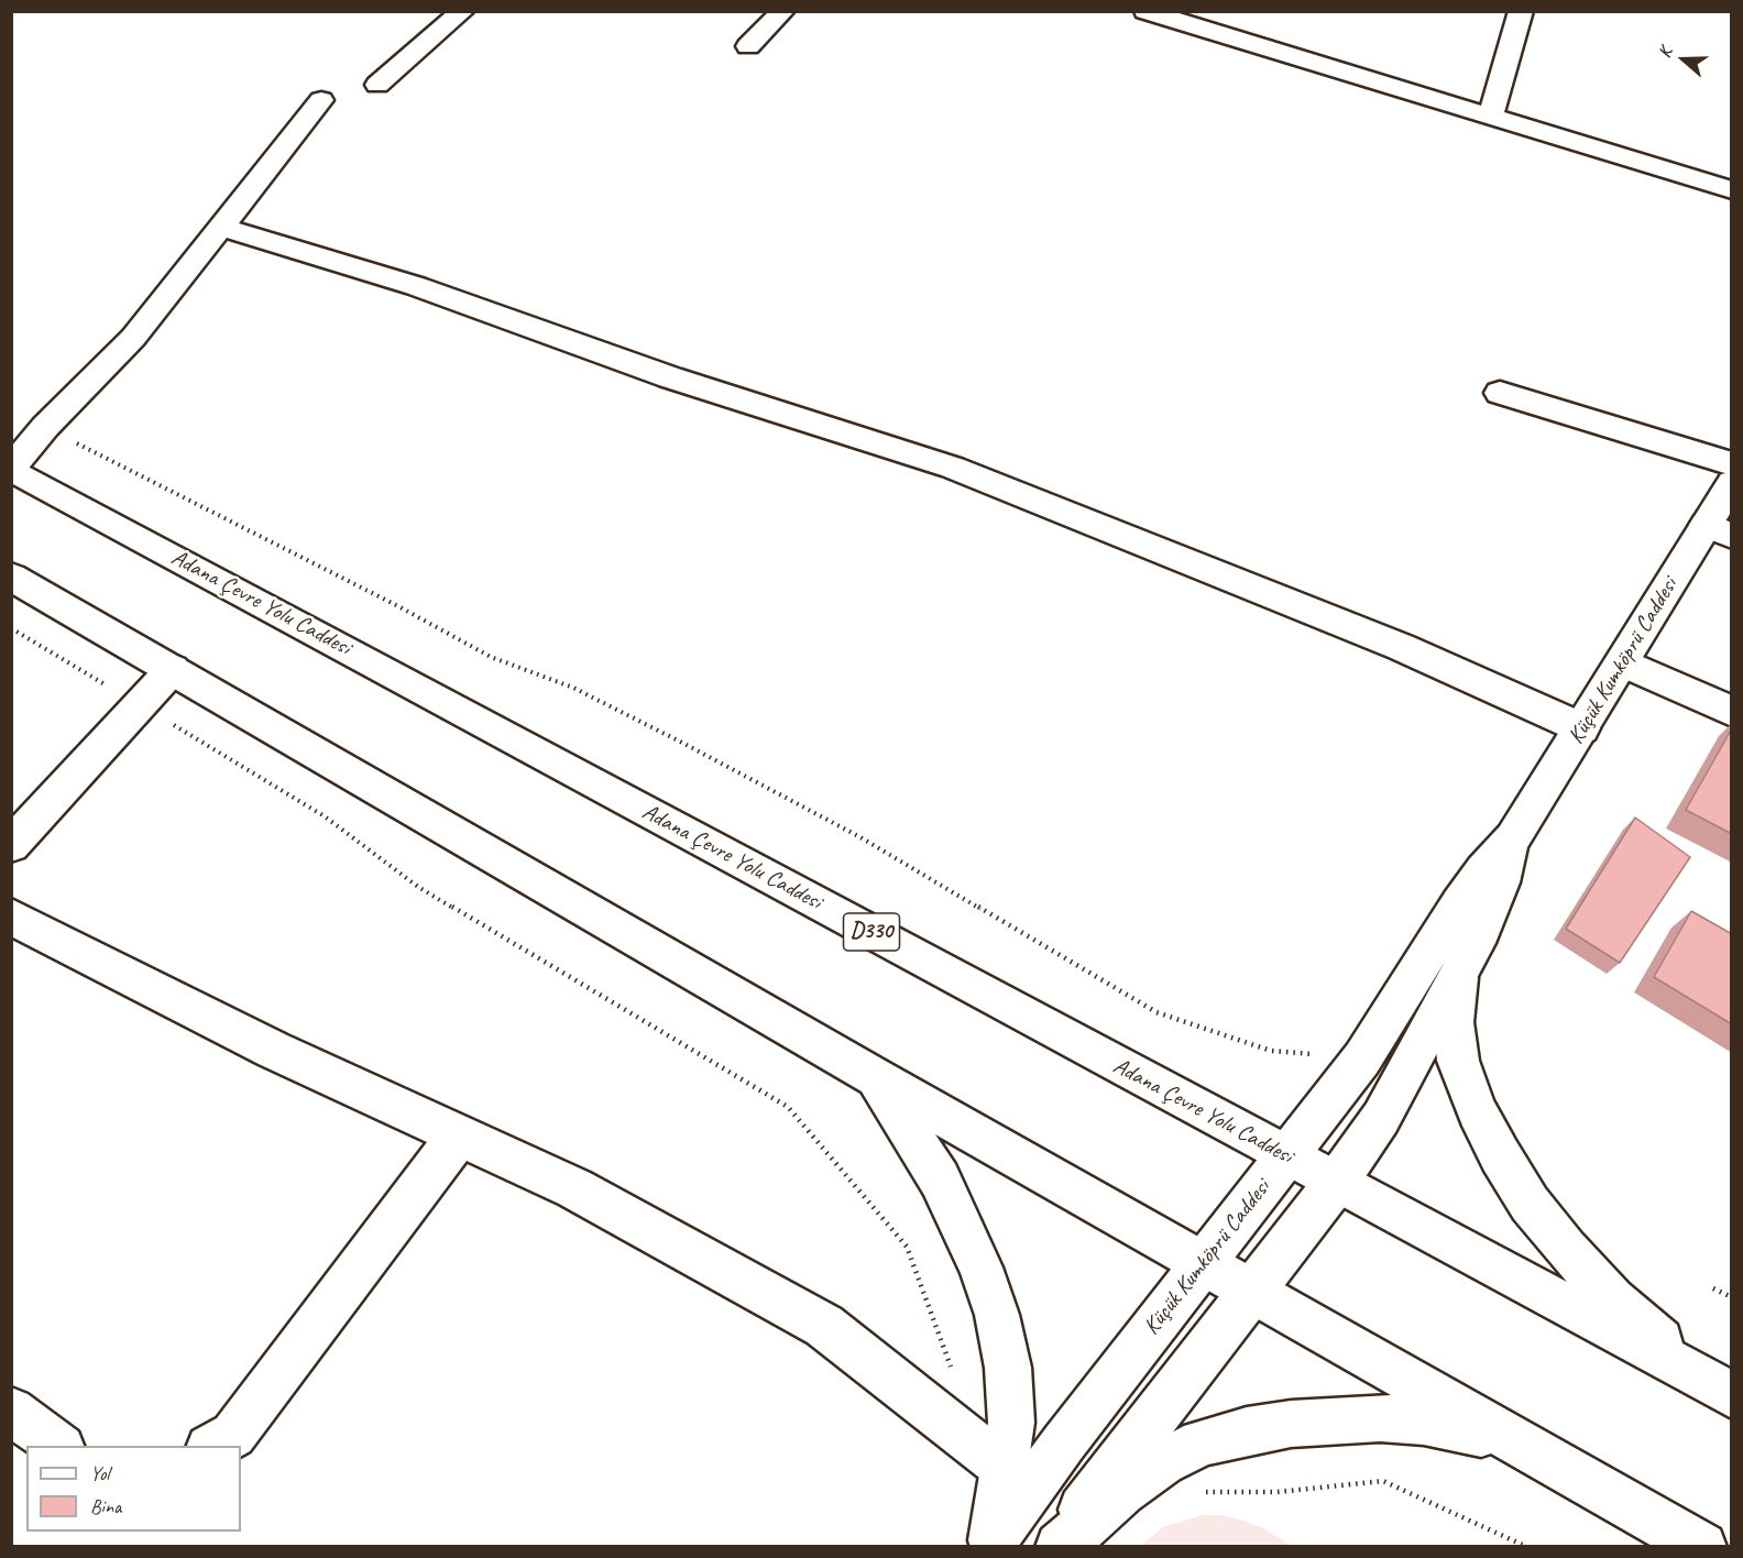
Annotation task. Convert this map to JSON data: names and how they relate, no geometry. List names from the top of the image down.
{
  "streets": {
    "main road": ["Adana Çevre Yolu Caddesi", "Küçük Kumköprü Caddesi", "D330"]
  },
  "crossings": [
    ["Adana Çevre Yolu Caddesi", "Küçük Kumköprü Caddesi"]
  ],
  "legend": ["Yol", "Bina"],
  "north": "left"
}
